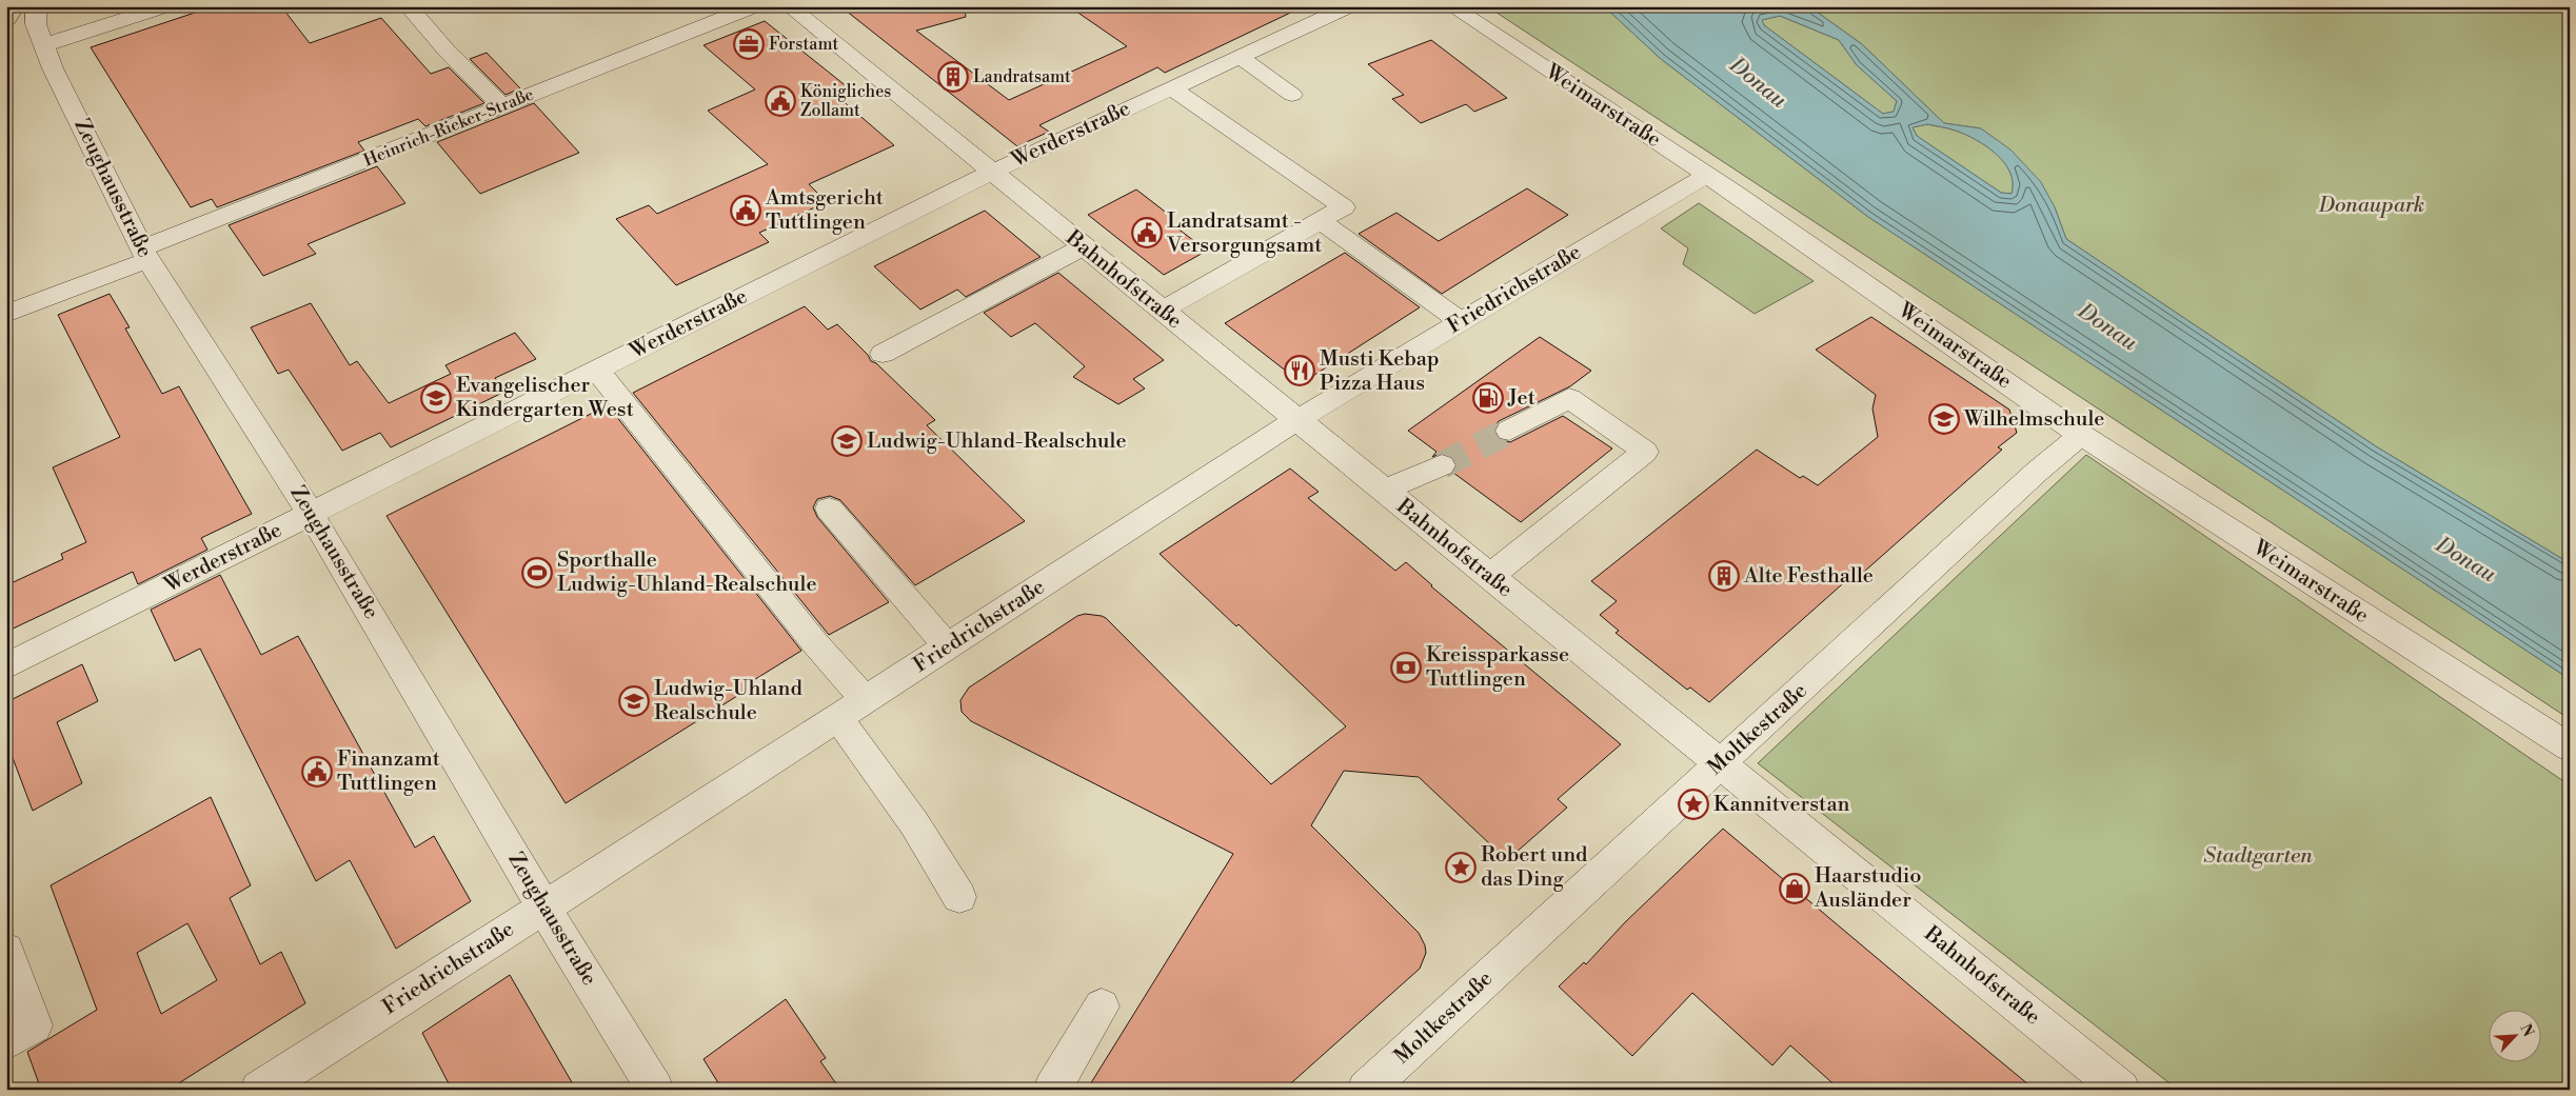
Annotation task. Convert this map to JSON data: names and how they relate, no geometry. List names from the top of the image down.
{
  "streets": {
    "street": [
      "Weimarstraße",
      "Heinrich-Rieker-Straße",
      "Werderstraße",
      "Zeughausstraße",
      "Bahnhofstraße",
      "Friedrichstraße",
      "Moltkestraße"
    ]
  },
  "crossings": [
    ["Weimarstraße", "Friedrichstraße"],
    ["Weimarstraße", "Moltkestraße"],
    ["Heinrich-Rieker-Straße", "Zeughausstraße"],
    ["Werderstraße", "Zeughausstraße"],
    ["Werderstraße", "Bahnhofstraße"],
    ["Zeughausstraße", "Friedrichstraße"],
    ["Bahnhofstraße", "Friedrichstraße"],
    ["Bahnhofstraße", "Moltkestraße"]
  ],
  "water": ["Donau"],
  "parks": ["Donaupark", "Stadtgarten"],
  "places": {
    "office": ["Forstamt"],
    "building": ["Landratsamt", "Alte Festhalle"],
    "public building": [
      "Königliches Zollamt",
      "Amtsgericht Tuttlingen",
      "Landratsamt - Versorgungsamt",
      "Finanzamt Tuttlingen"
    ],
    "restaurant": ["Musti Kebap Pizza Haus"],
    "school or university": [
      "Evangelischer Kindergarten West",
      "Wilhelmschule",
      "Ludwig-Uhland-Realschule",
      "Ludwig-Uhland Realschule"
    ],
    "fuel station": ["Jet"],
    "sports": ["Sporthalle Ludwig-Uhland-Realschule"],
    "bank": ["Kreissparkasse Tuttlingen"],
    "place": ["Kannitverstan", "Robert und das Ding"],
    "shop": ["Haarstudio Ausländer"]
  },
  "north": "top right"
}
